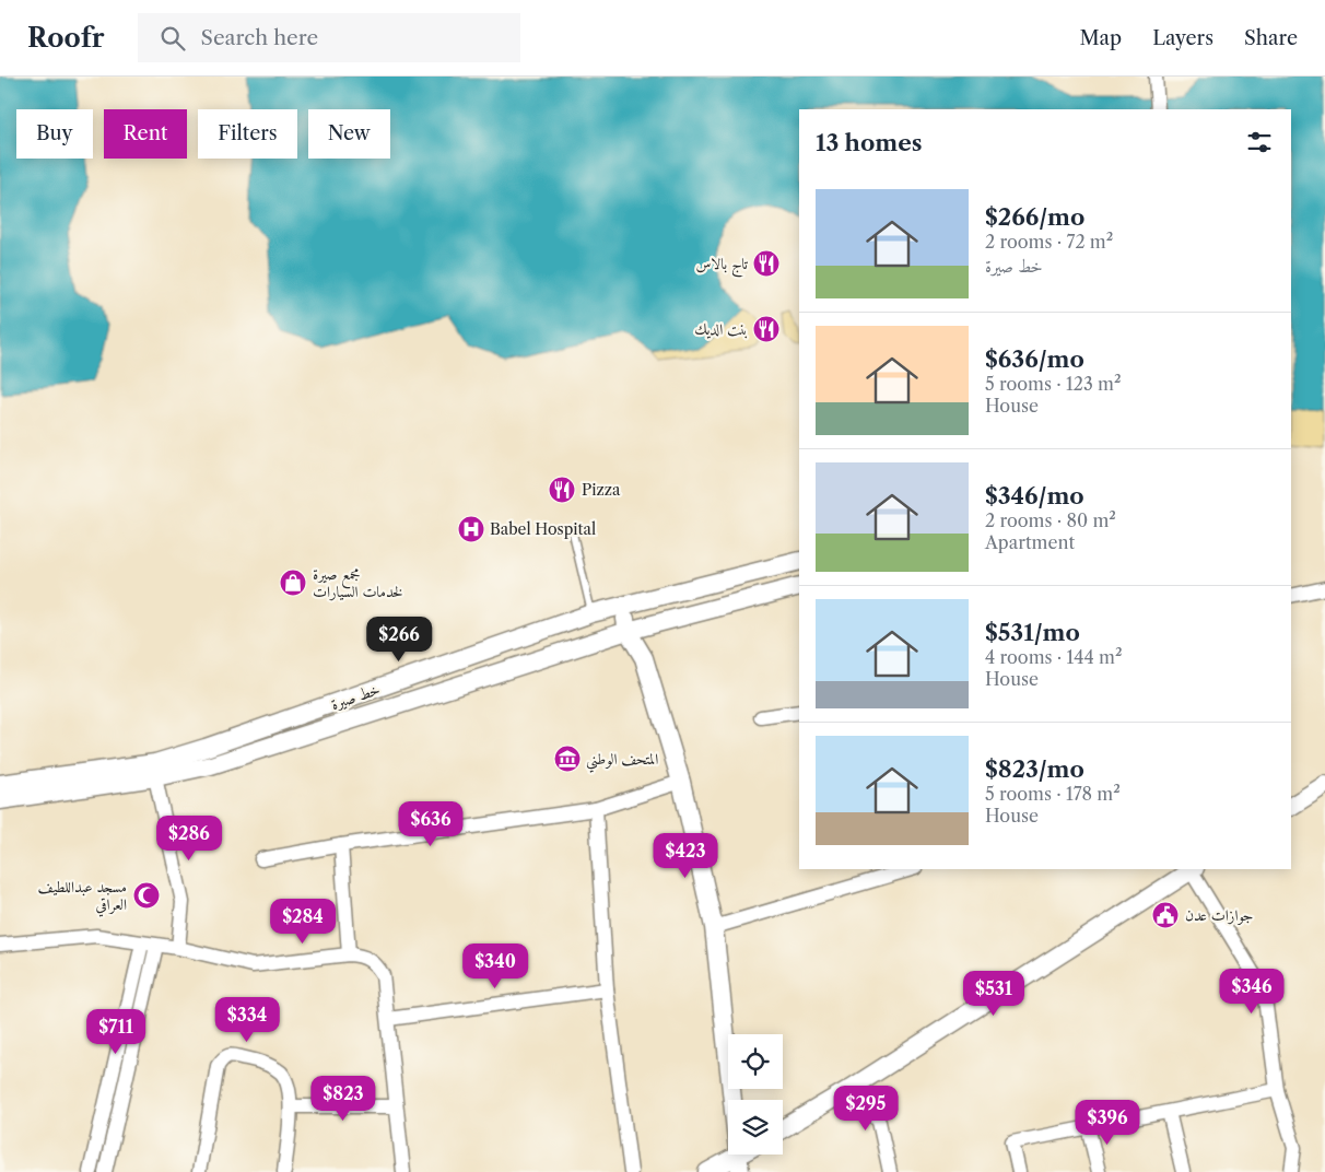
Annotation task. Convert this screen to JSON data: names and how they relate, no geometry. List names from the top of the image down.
{
  "streets": {
    "street": ["خط صيرة"]
  },
  "places": {
    "restaurant": ["تاج بالاس", "بنت الديك", "Pizza"],
    "hospital": ["Babel Hospital"],
    "shop": ["مجمع صيرة لخدمات السيارات"],
    "museum": ["المتحف الوطني"],
    "mosque": ["مسجد عبداللطيف العراقي"],
    "public building": ["جوازات عدن"]
  },
  "page": {
    "header": "Roofr",
    "search": "Search here",
    "nav": ["Map", "Layers", "Share"],
    "chip": [
      "Buy",
      "Rent",
      "Filters",
      "New"
    ],
    "heading": "13 homes",
    "list": [
      {
        "name": "$266/mo",
        "note": "2 rooms · 72 m² · خط صيرة"
      },
      {
        "name": "$636/mo",
        "note": "5 rooms · 123 m² · House"
      },
      {
        "name": "$346/mo",
        "note": "2 rooms · 80 m² · Apartment"
      },
      {
        "name": "$531/mo",
        "note": "4 rooms · 144 m² · House"
      },
      {
        "name": "$823/mo",
        "note": "5 rooms · 178 m² · House"
      }
    ],
    "price": [
      "$266",
      "$636",
      "$286",
      "$423",
      "$284",
      "$340",
      "$346",
      "$531",
      "$334",
      "$711",
      "$823",
      "$295",
      "$396"
    ]
  }
}
